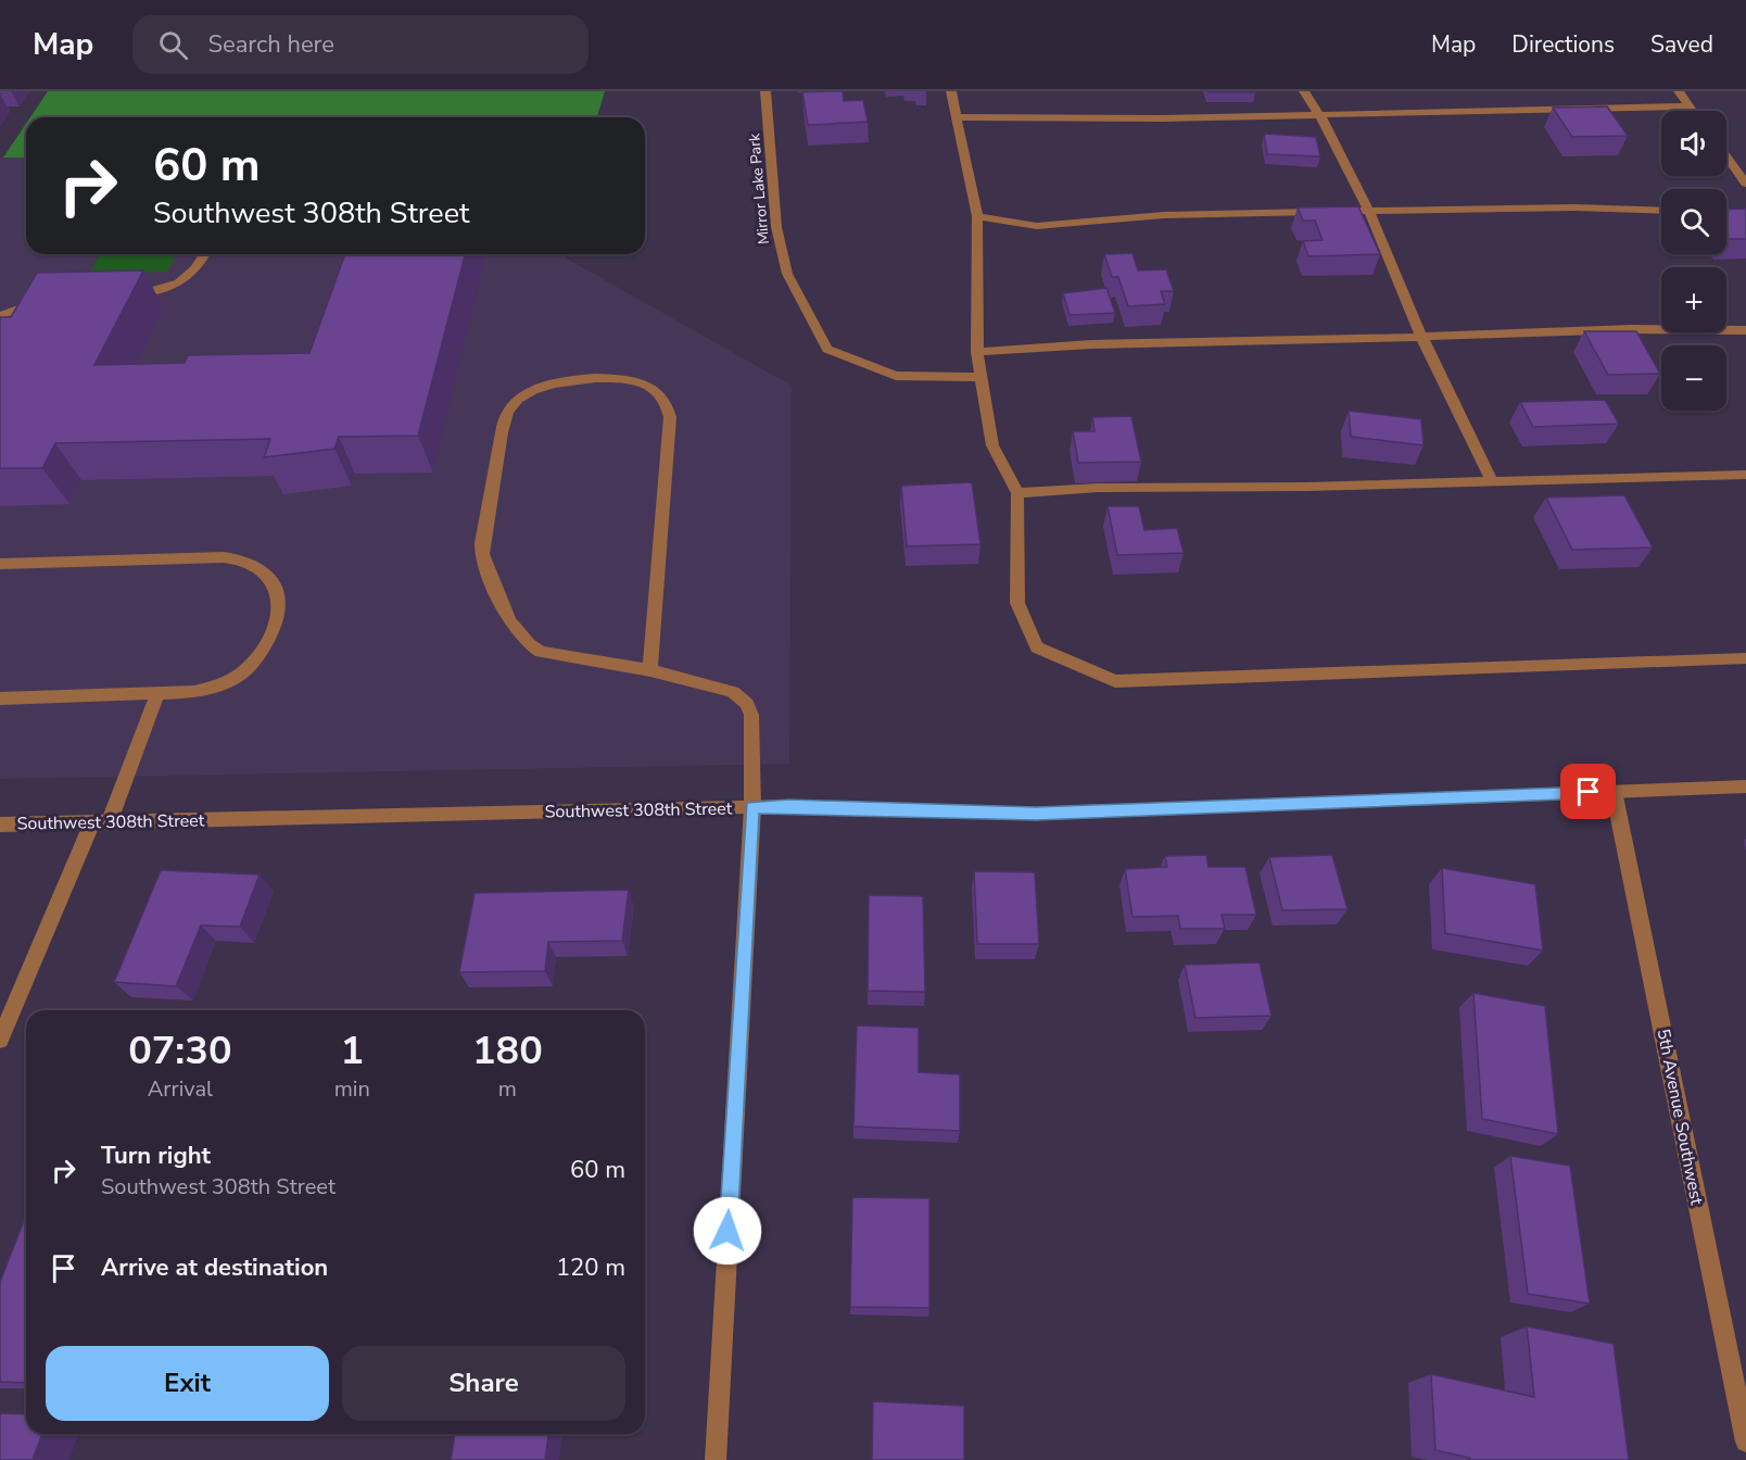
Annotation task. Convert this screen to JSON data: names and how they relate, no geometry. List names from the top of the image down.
{
  "streets": {
    "street": ["Mirror Lake Park", "Southwest 308th Street", "5th Avenue Southwest"]
  },
  "crossings": [
    ["Southwest 308th Street", "5th Avenue Southwest"]
  ],
  "page": {
    "header": "Map",
    "search": "Search here",
    "nav": ["Map", "Directions", "Saved"],
    "map_buttons": ["+", "−"],
    "turn": ["60 m", "Southwest 308th Street"],
    "eta": [
      "07:30",
      "Arrival",
      "1",
      "min",
      "180",
      "m"
    ],
    "list": [
      {
        "name": "Turn right",
        "note": "Southwest 308th Street",
        "value": "60 m"
      },
      {
        "name": "Arrive at destination",
        "value": "120 m"
      }
    ],
    "buttons": ["Exit", "Share"]
  }
}
